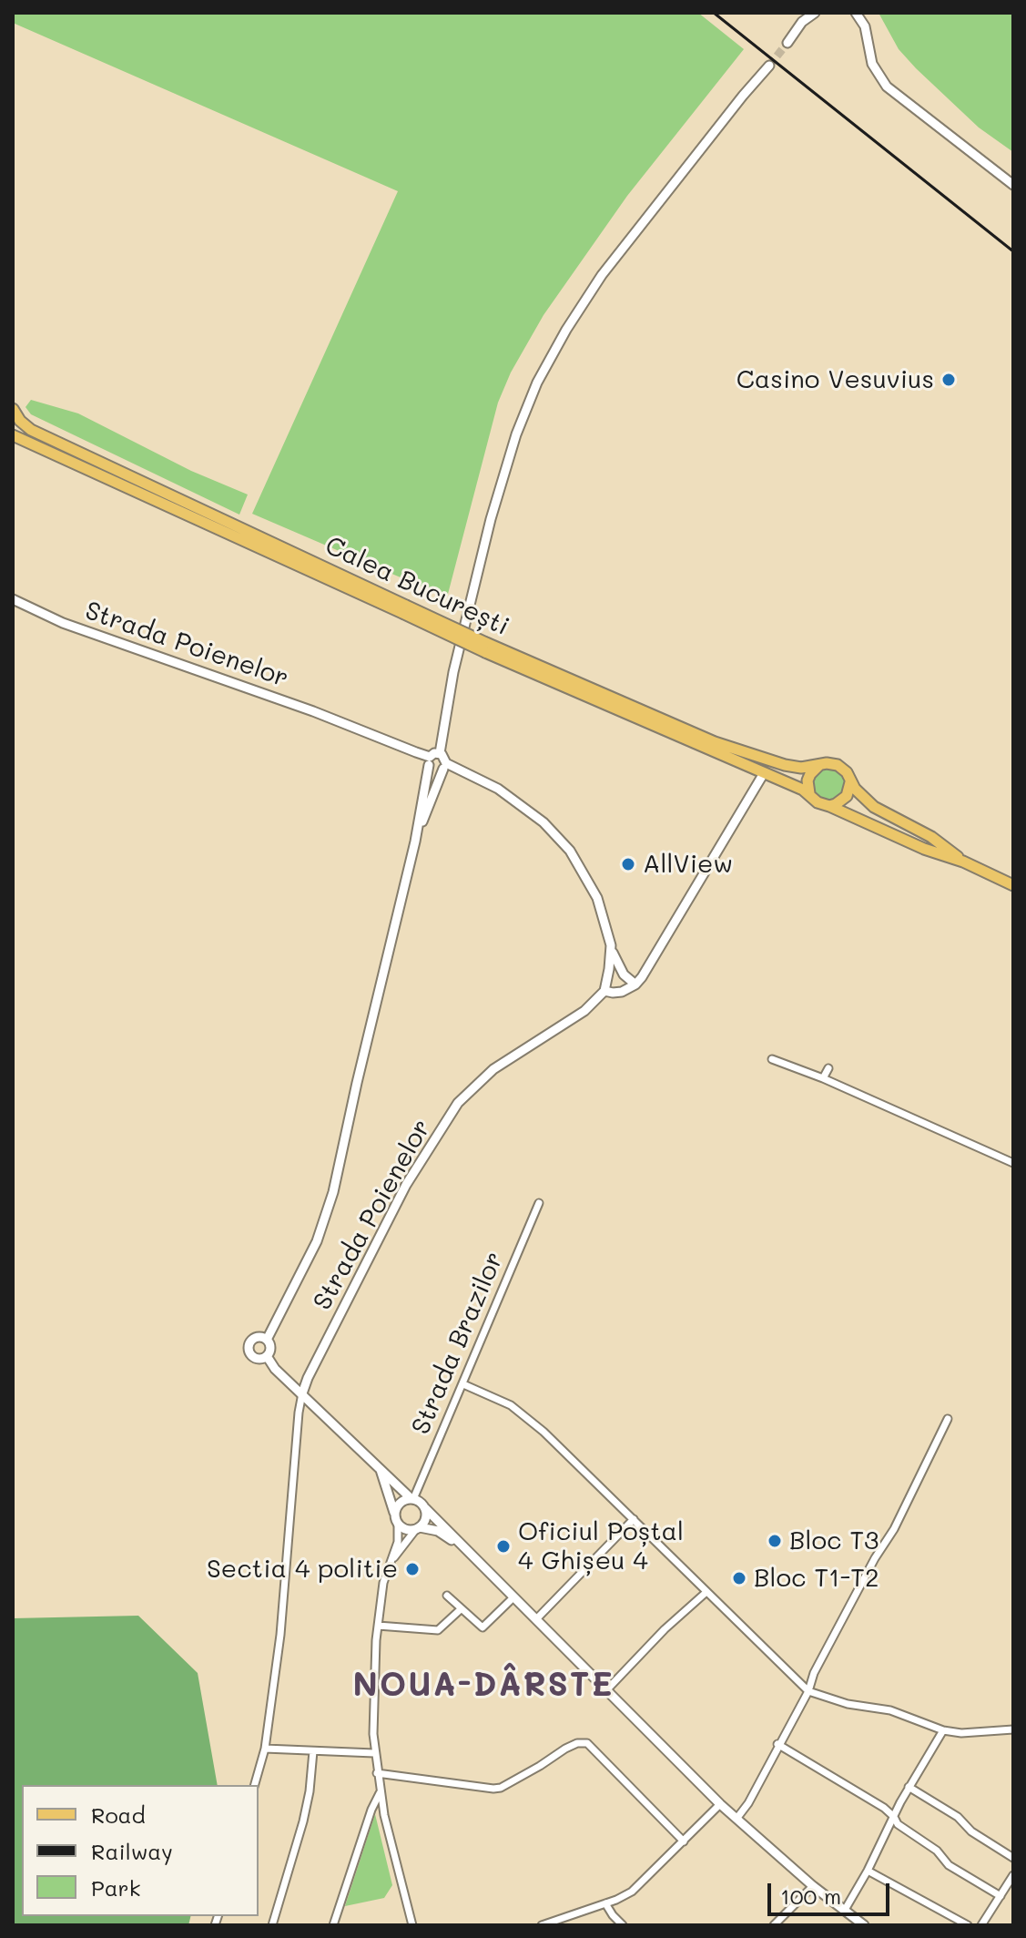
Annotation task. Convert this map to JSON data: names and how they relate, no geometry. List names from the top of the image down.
{
  "streets": {
    "main road": ["Calea București"],
    "street": ["Strada Poienelor", "Strada Brazilor"]
  },
  "districts": ["NOUA-DÂRSTE"],
  "places": [
    "Casino Vesuvius",
    "AllView",
    "Bloc T3",
    "Oficiul Poștal 4 Ghișeu 4",
    "Sectia 4 politie",
    "Bloc T1-T2"
  ],
  "legend": ["Road", "Railway", "Park"],
  "scale_bar": "100 m"
}
